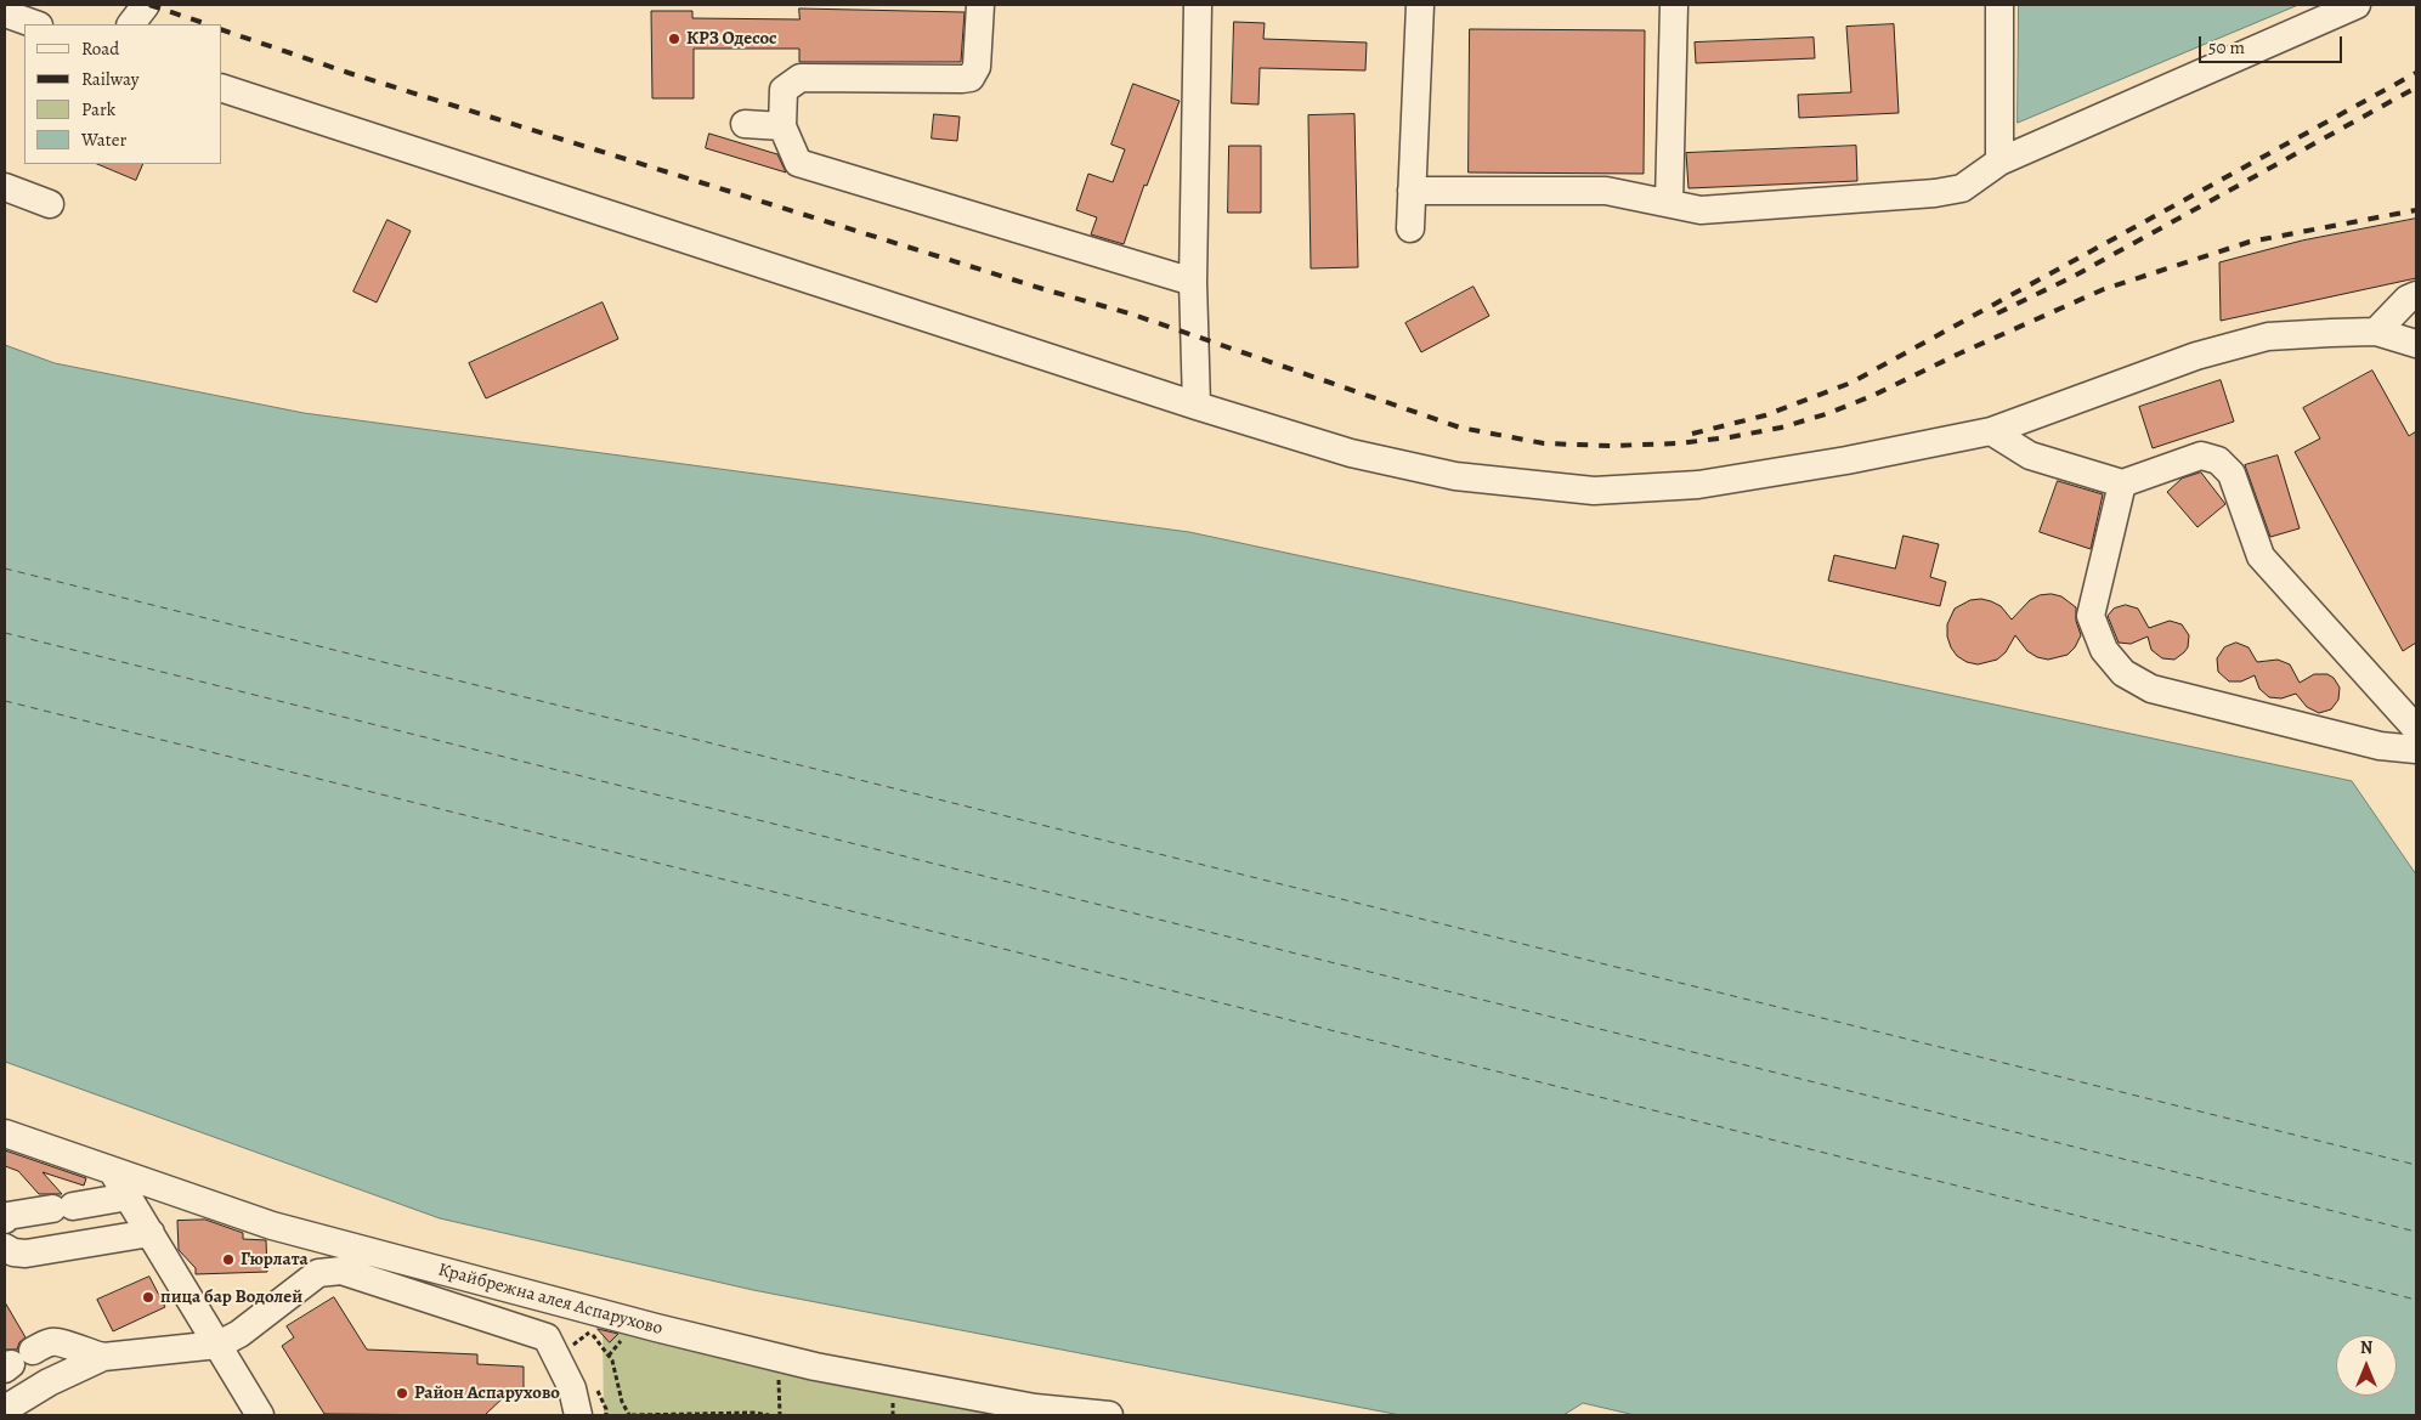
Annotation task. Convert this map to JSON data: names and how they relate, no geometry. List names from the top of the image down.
{
  "streets": {
    "street": ["Крайбрежна алея Аспарухово"]
  },
  "places": [
    "КРЗ Одесос",
    "Гюрлата",
    "пица бар Водолей",
    "Район Аспарухово"
  ],
  "legend": [
    "Road",
    "Railway",
    "Park",
    "Water"
  ],
  "scale_bar": "50 m",
  "north": "top"
}
